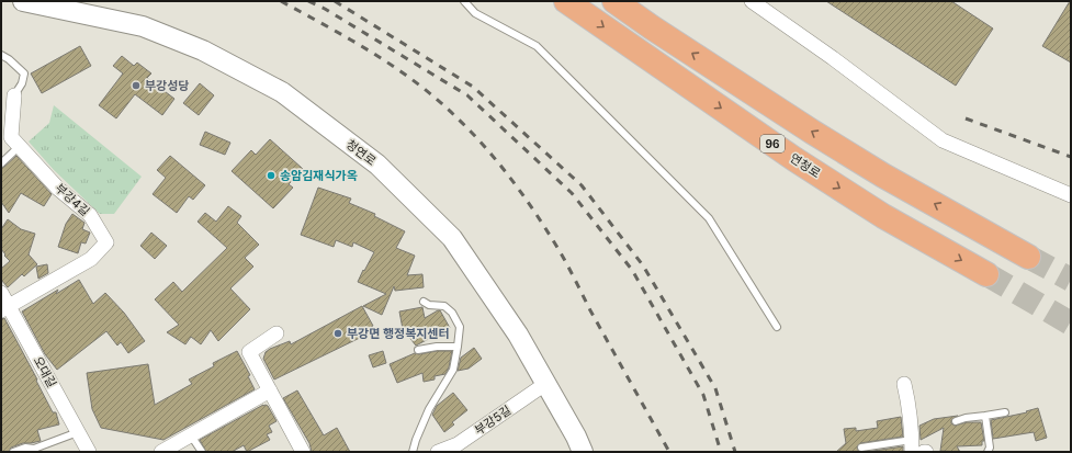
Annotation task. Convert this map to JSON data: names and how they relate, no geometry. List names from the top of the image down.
{
  "streets": {
    "highway": ["96", "연청로"],
    "main road": ["청연로"],
    "street": ["부강4길", "오대길", "부강5길"]
  },
  "crossings": [
    ["청연로", "부강5길"],
    ["부강4길", "오대길"]
  ],
  "places": ["부강성당", "송암김재식가옥", "부강면 행정복지센터"]
}
